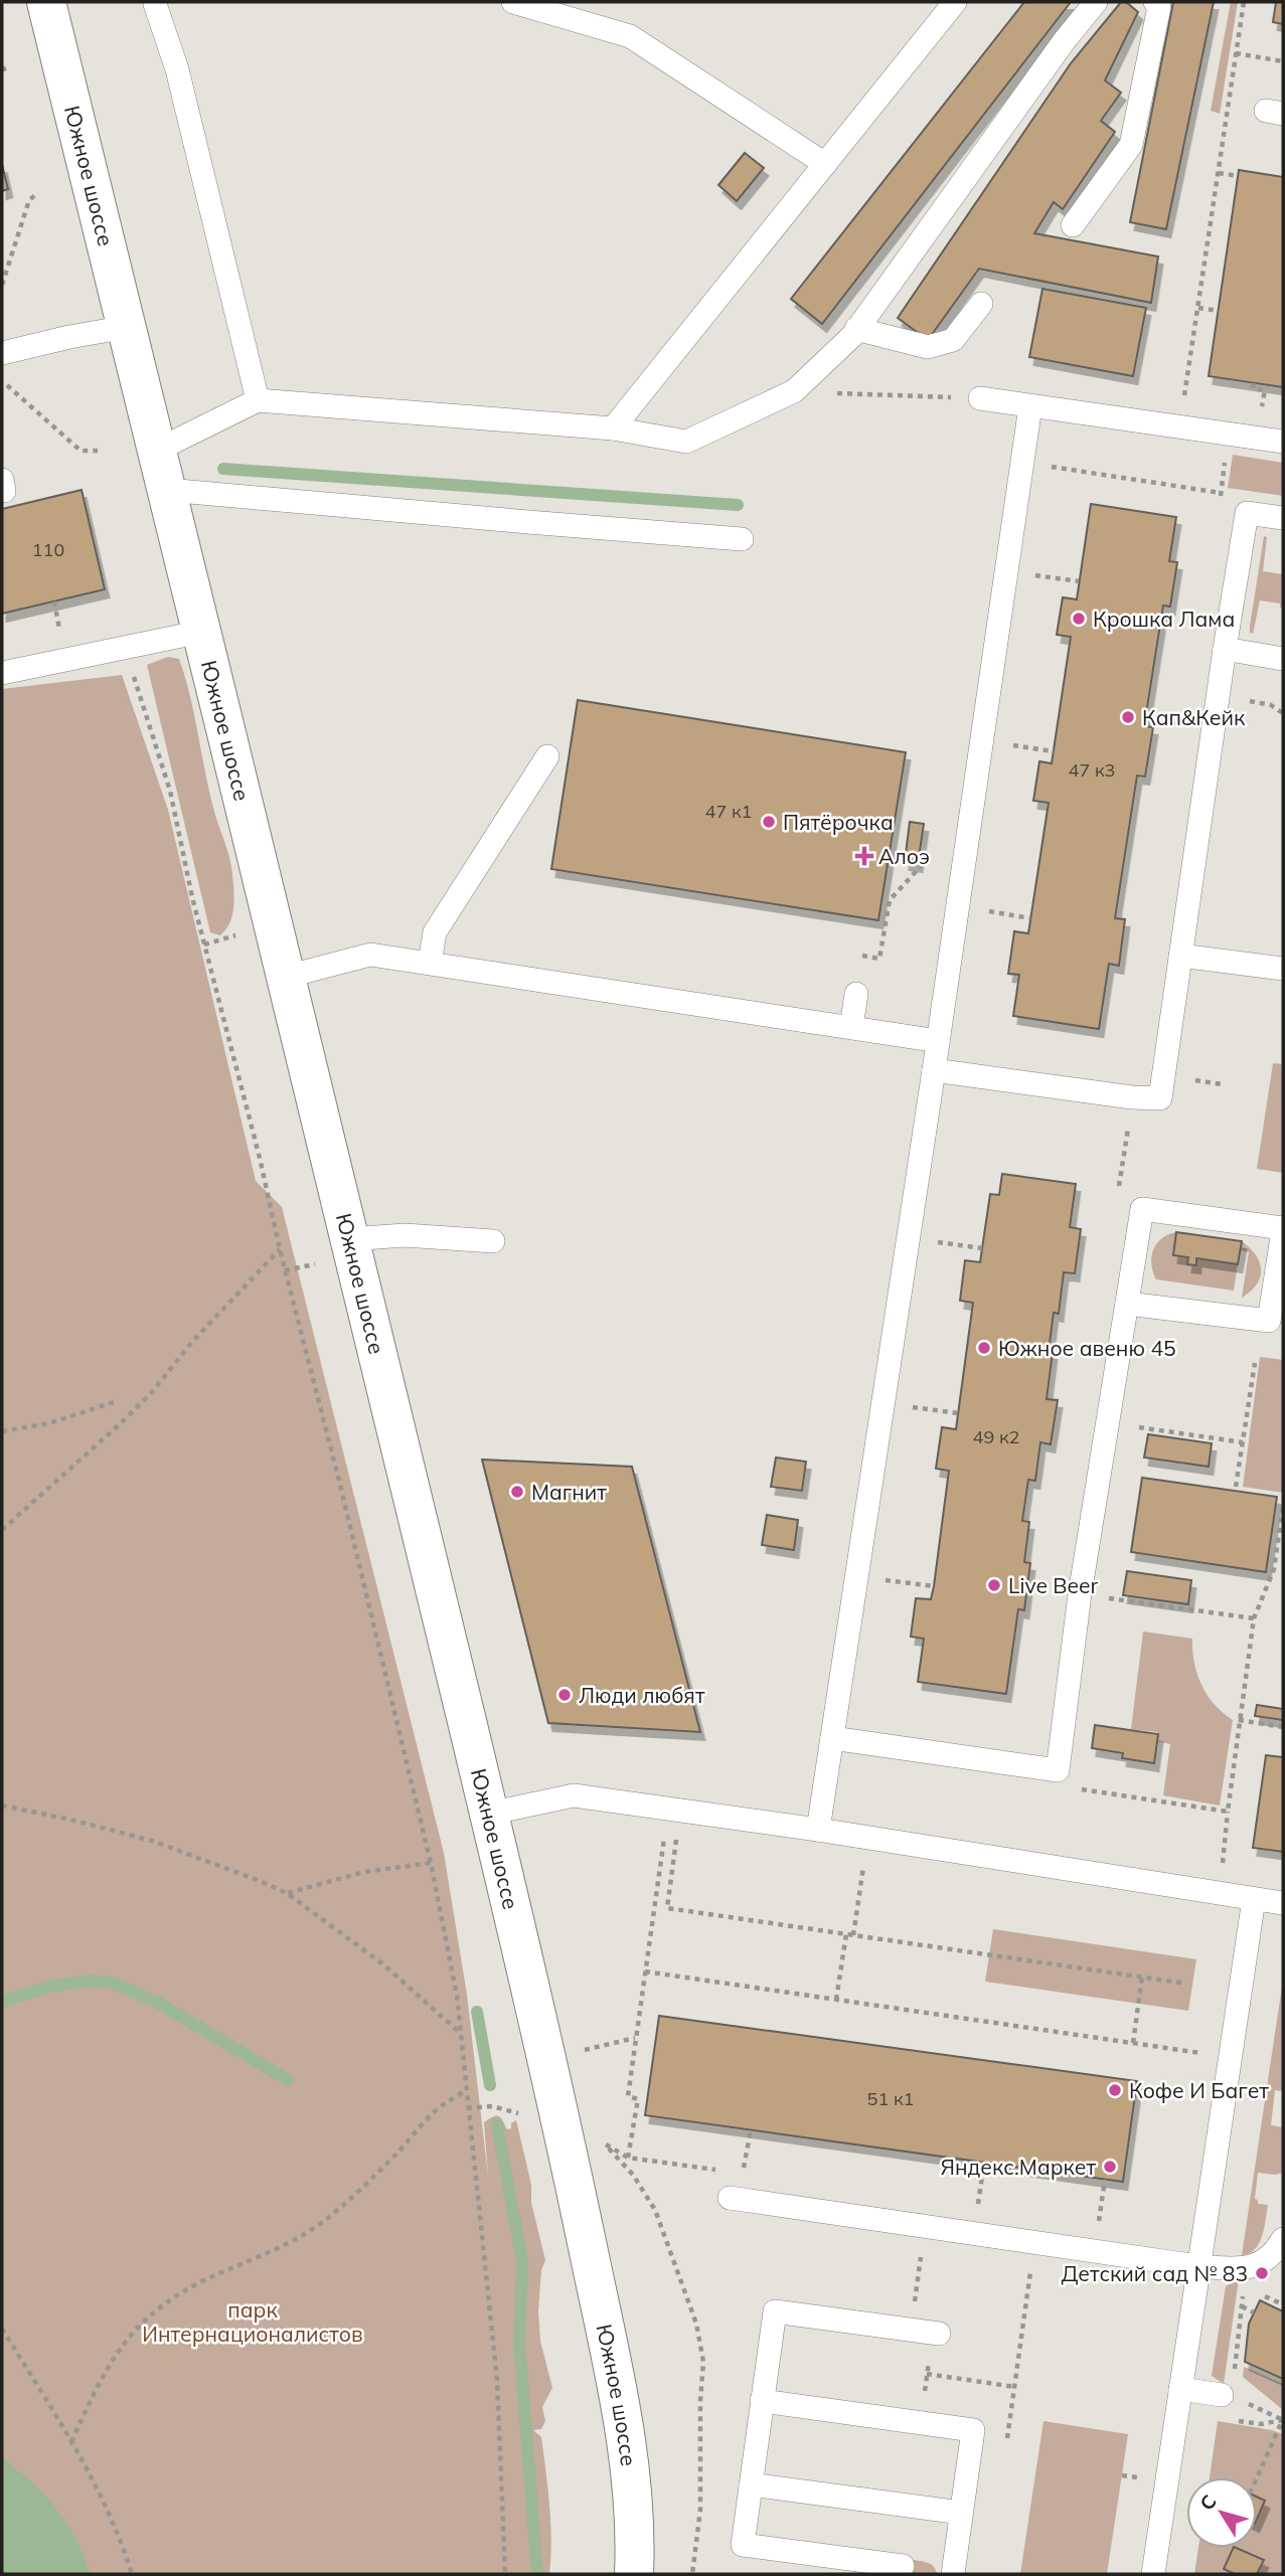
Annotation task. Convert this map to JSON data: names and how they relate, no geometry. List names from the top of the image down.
{
  "streets": {
    "street": ["Южное шоссе"]
  },
  "parks": ["парк Интернационалистов"],
  "places": {
    "other": [
      "Крошка Лама",
      "Кап&Кейк",
      "Пятёрочка",
      "Южное авеню 45",
      "Магнит",
      "Live Beer",
      "Люди любят",
      "Кофе И Багет",
      "Яндекс.Маркет",
      "Детский сад № 83"
    ],
    "health": ["Алоэ"]
  },
  "house_numbers": [
    "110",
    "47 к3",
    "47 к1",
    "49 к2",
    "51 к1"
  ],
  "north": "top left"
}
